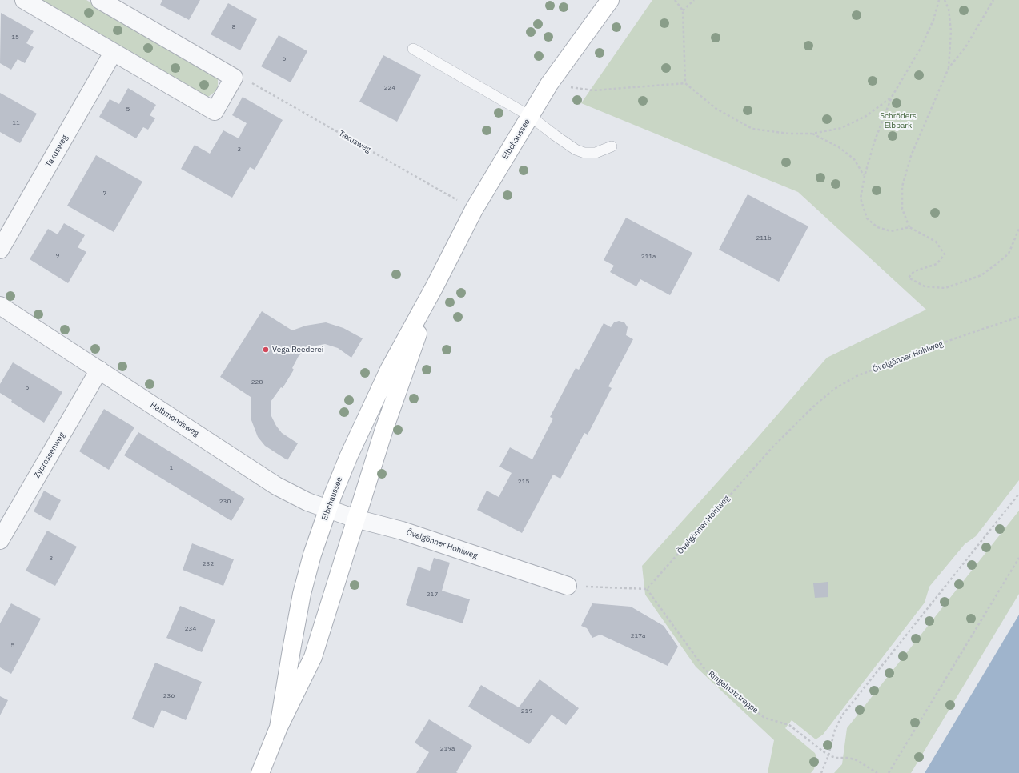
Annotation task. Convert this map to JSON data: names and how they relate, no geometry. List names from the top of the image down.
{
  "streets": {
    "main road": ["Elbchaussee"],
    "street": [
      "Taxusweg",
      "Övelgönner Hohlweg",
      "Halbmondsweg",
      "Zypressenweg"
    ],
    "path": ["Ringelnatztreppe"]
  },
  "crossings": [
    ["Elbchaussee", "Taxusweg"],
    ["Elbchaussee", "Övelgönner Hohlweg"],
    ["Elbchaussee", "Halbmondsweg"],
    ["Övelgönner Hohlweg", "Halbmondsweg"],
    ["Övelgönner Hohlweg", "Ringelnatztreppe"],
    ["Halbmondsweg", "Zypressenweg"]
  ],
  "parks": ["Schröders Elbpark"],
  "places": ["Vega Reederei"],
  "house_numbers": [
    "8",
    "15",
    "6",
    "224",
    "5",
    "11",
    "3",
    "7",
    "211b",
    "9",
    "211a",
    "228",
    "5",
    "1",
    "215",
    "230",
    "3",
    "232",
    "217",
    "234",
    "217a",
    "5",
    "236",
    "219",
    "219a"
  ]
}
